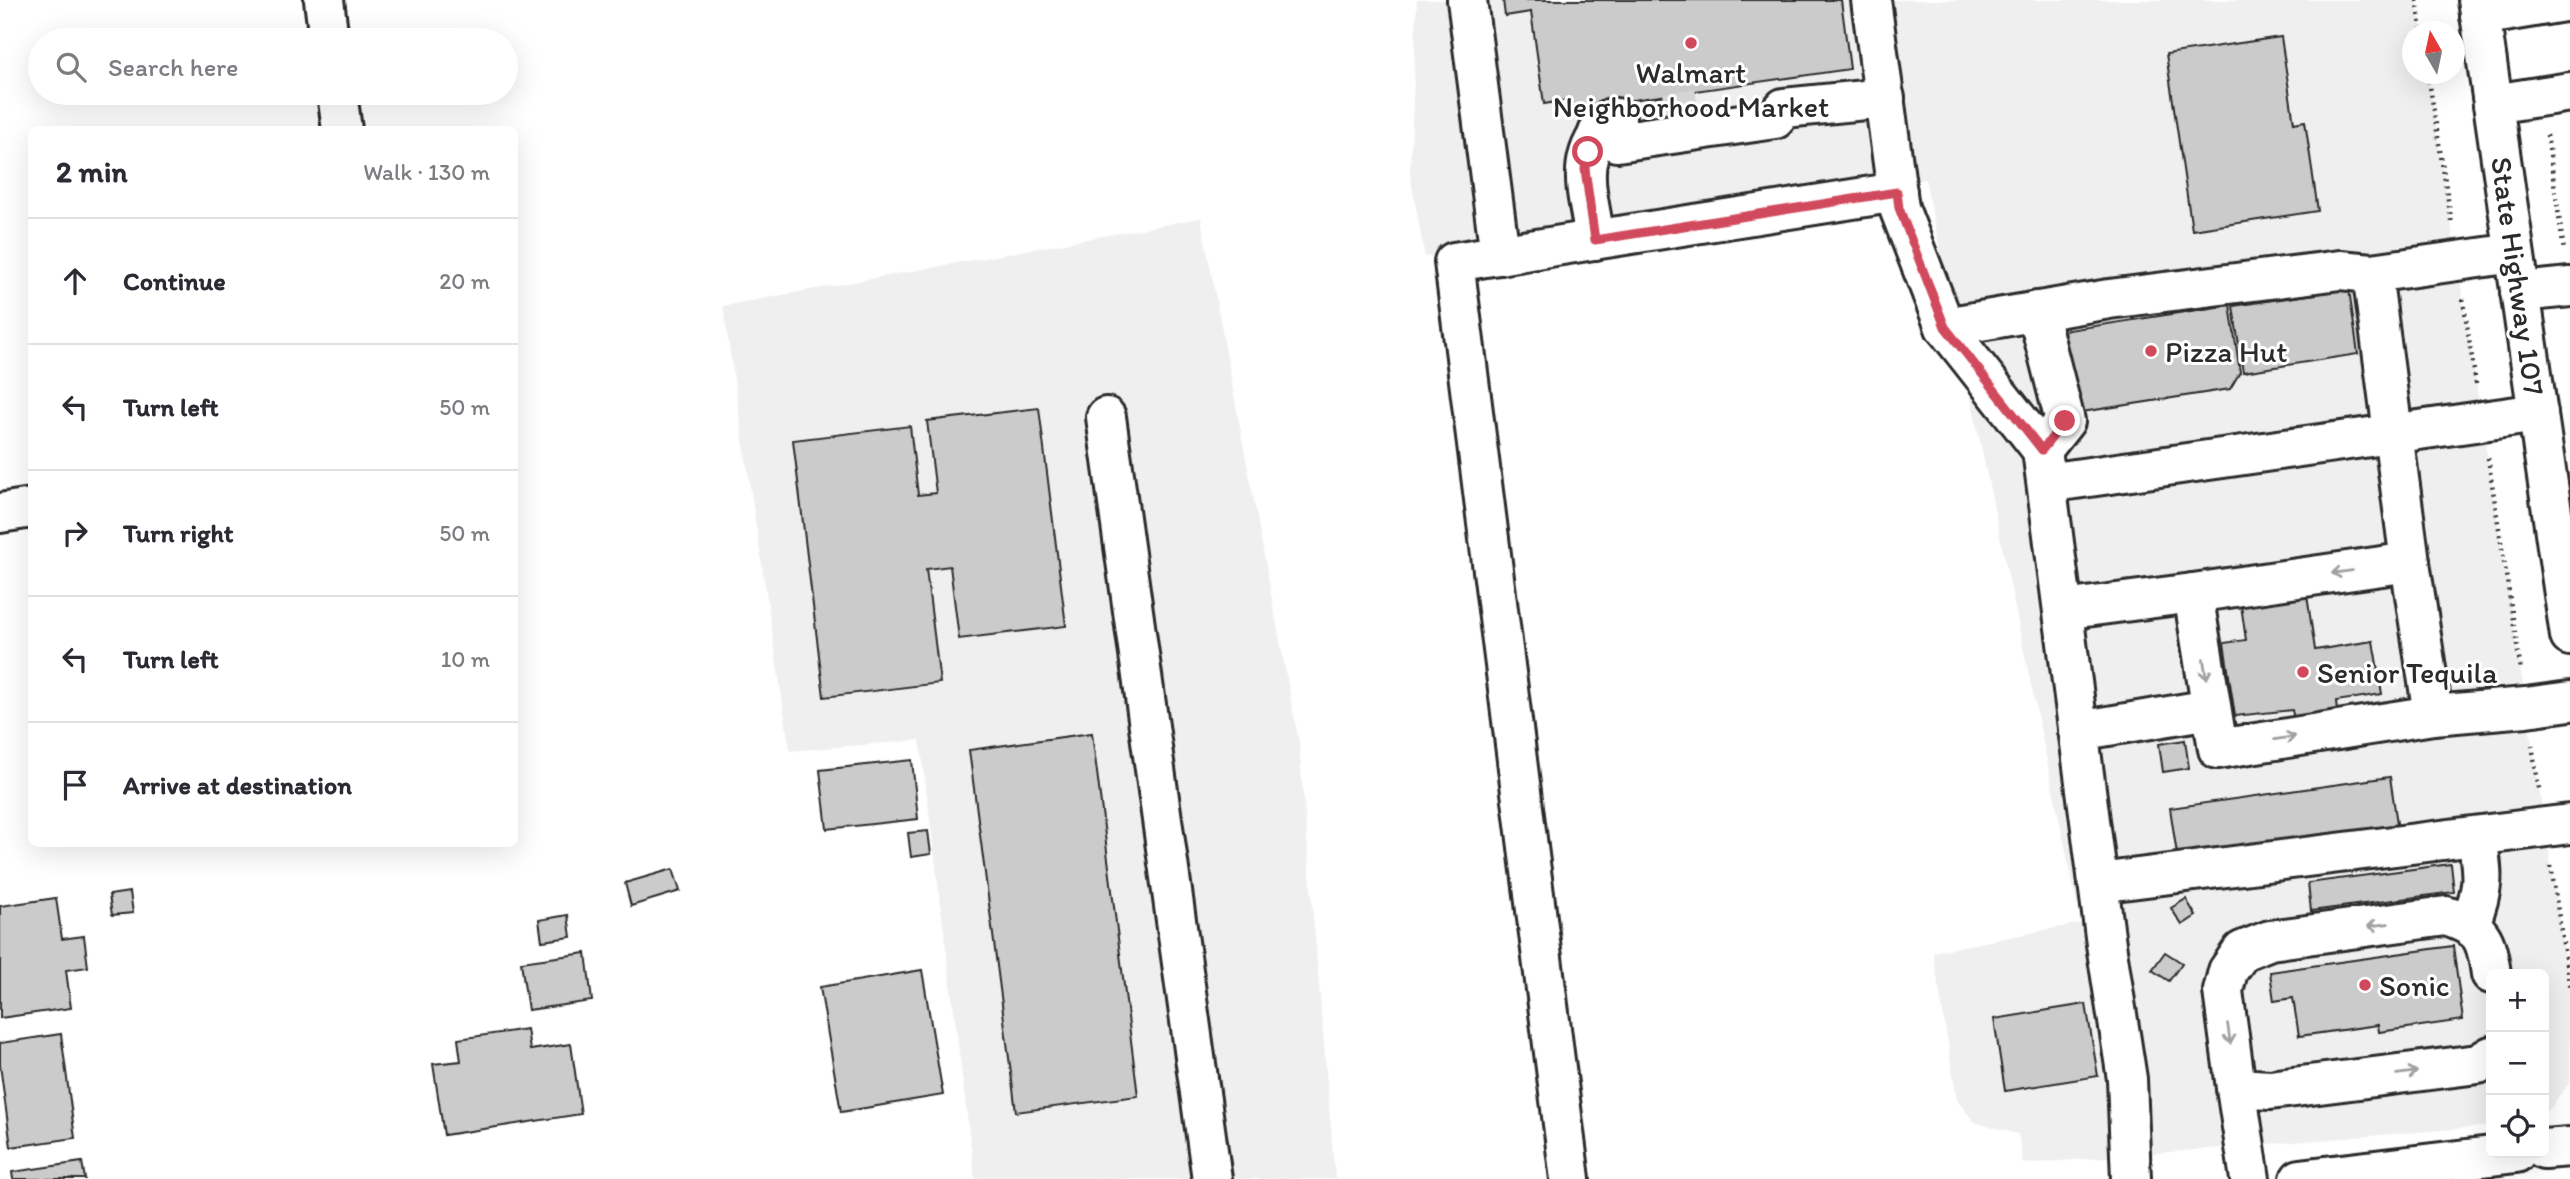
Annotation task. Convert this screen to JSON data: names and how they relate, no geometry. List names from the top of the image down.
{
  "streets": {
    "street": ["State Highway 107"]
  },
  "places": [
    "Walmart Neighborhood Market",
    "Pizza Hut",
    "Senior Tequila",
    "Sonic"
  ],
  "north": "top",
  "page": {
    "search": "Search here",
    "heading": ["2 min", "Walk · 130 m"],
    "list": [
      ["Continue", "20 m"],
      ["Turn left", "50 m"],
      ["Turn right", "50 m"],
      ["Turn left", "10 m"],
      "Arrive at destination"
    ],
    "map_buttons": ["+", "−"]
  }
}
